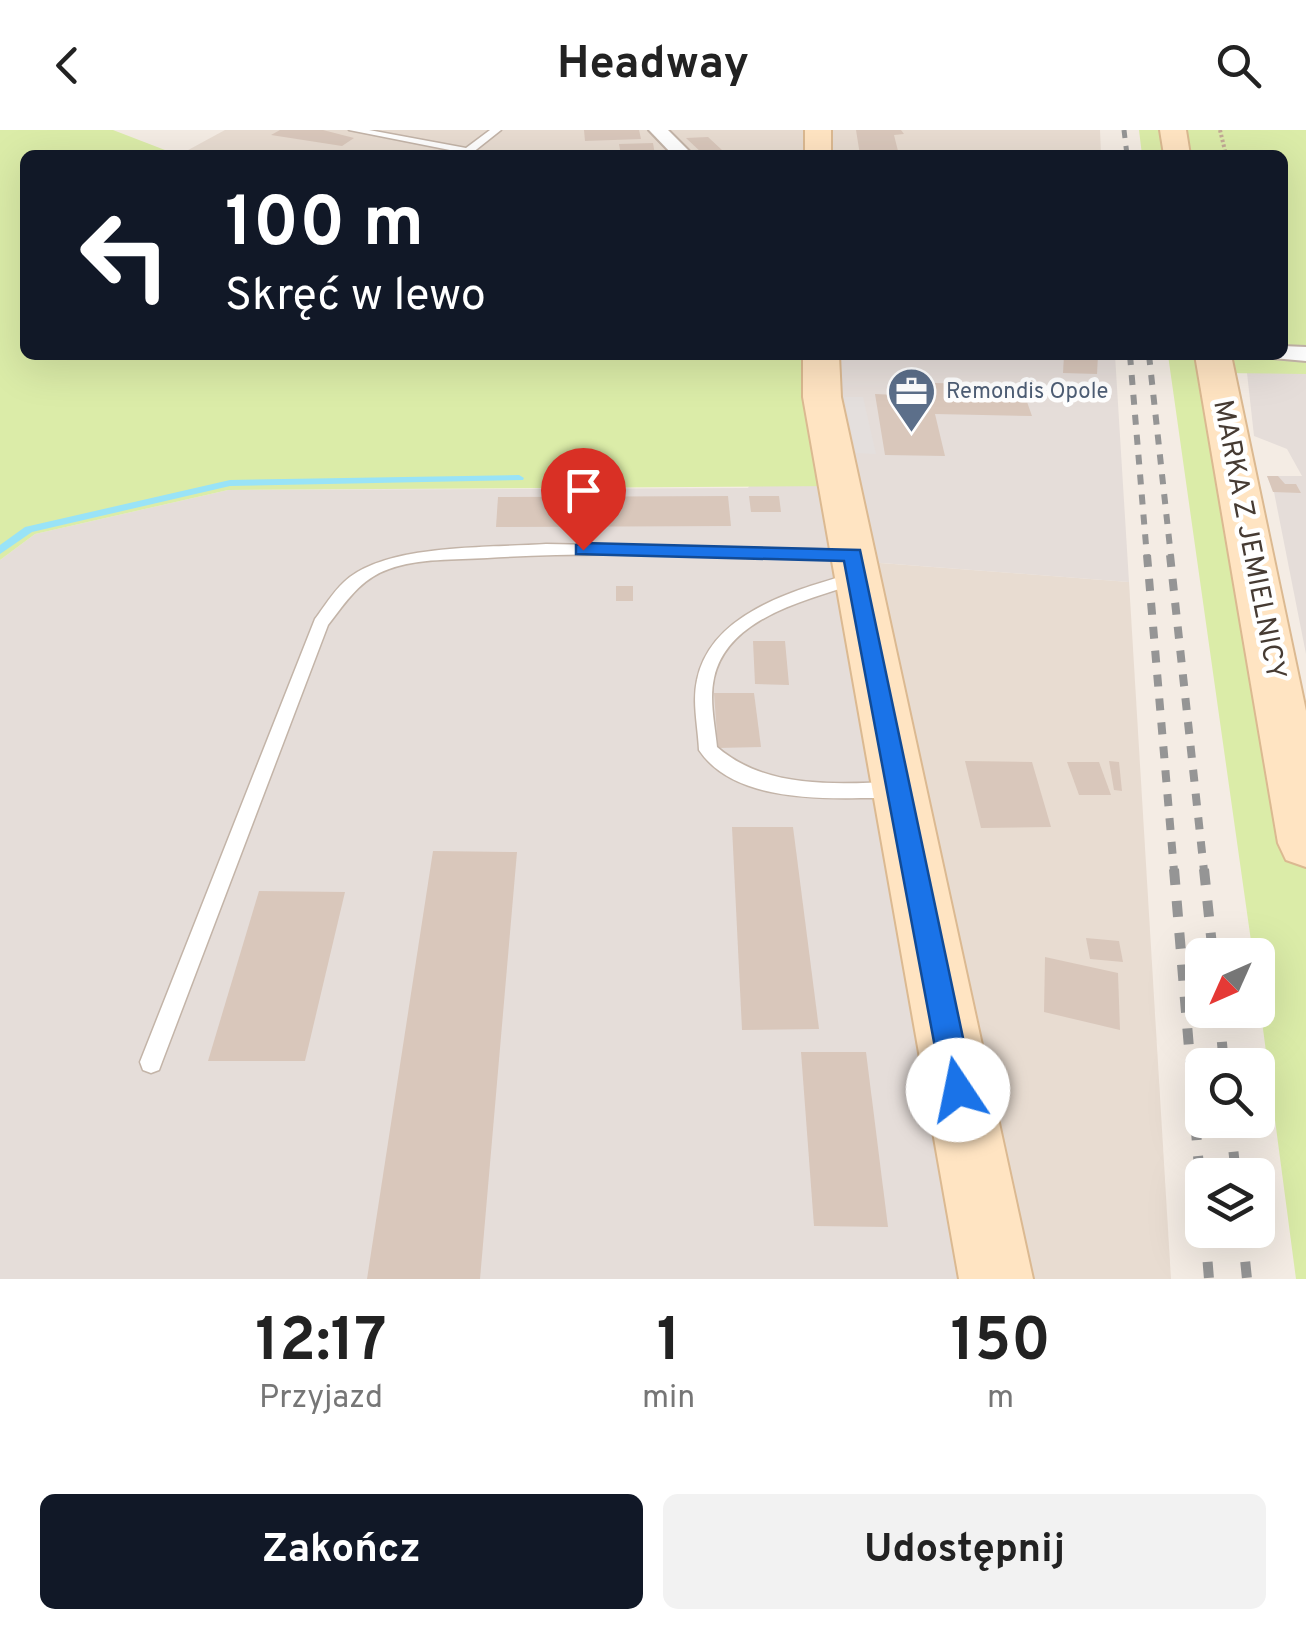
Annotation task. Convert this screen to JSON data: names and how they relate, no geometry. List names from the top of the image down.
{
  "streets": {
    "street": ["MARKA Z JEMIELNICY"]
  },
  "places": {
    "office": ["Remondis Opole"]
  },
  "north": "bottom left",
  "page": {
    "header": "Headway",
    "turn": ["100 m", "Skręć w lewo"],
    "eta": [
      "12:17",
      "Przyjazd",
      "1",
      "min",
      "150",
      "m"
    ],
    "buttons": ["Zakończ", "Udostępnij"]
  }
}
